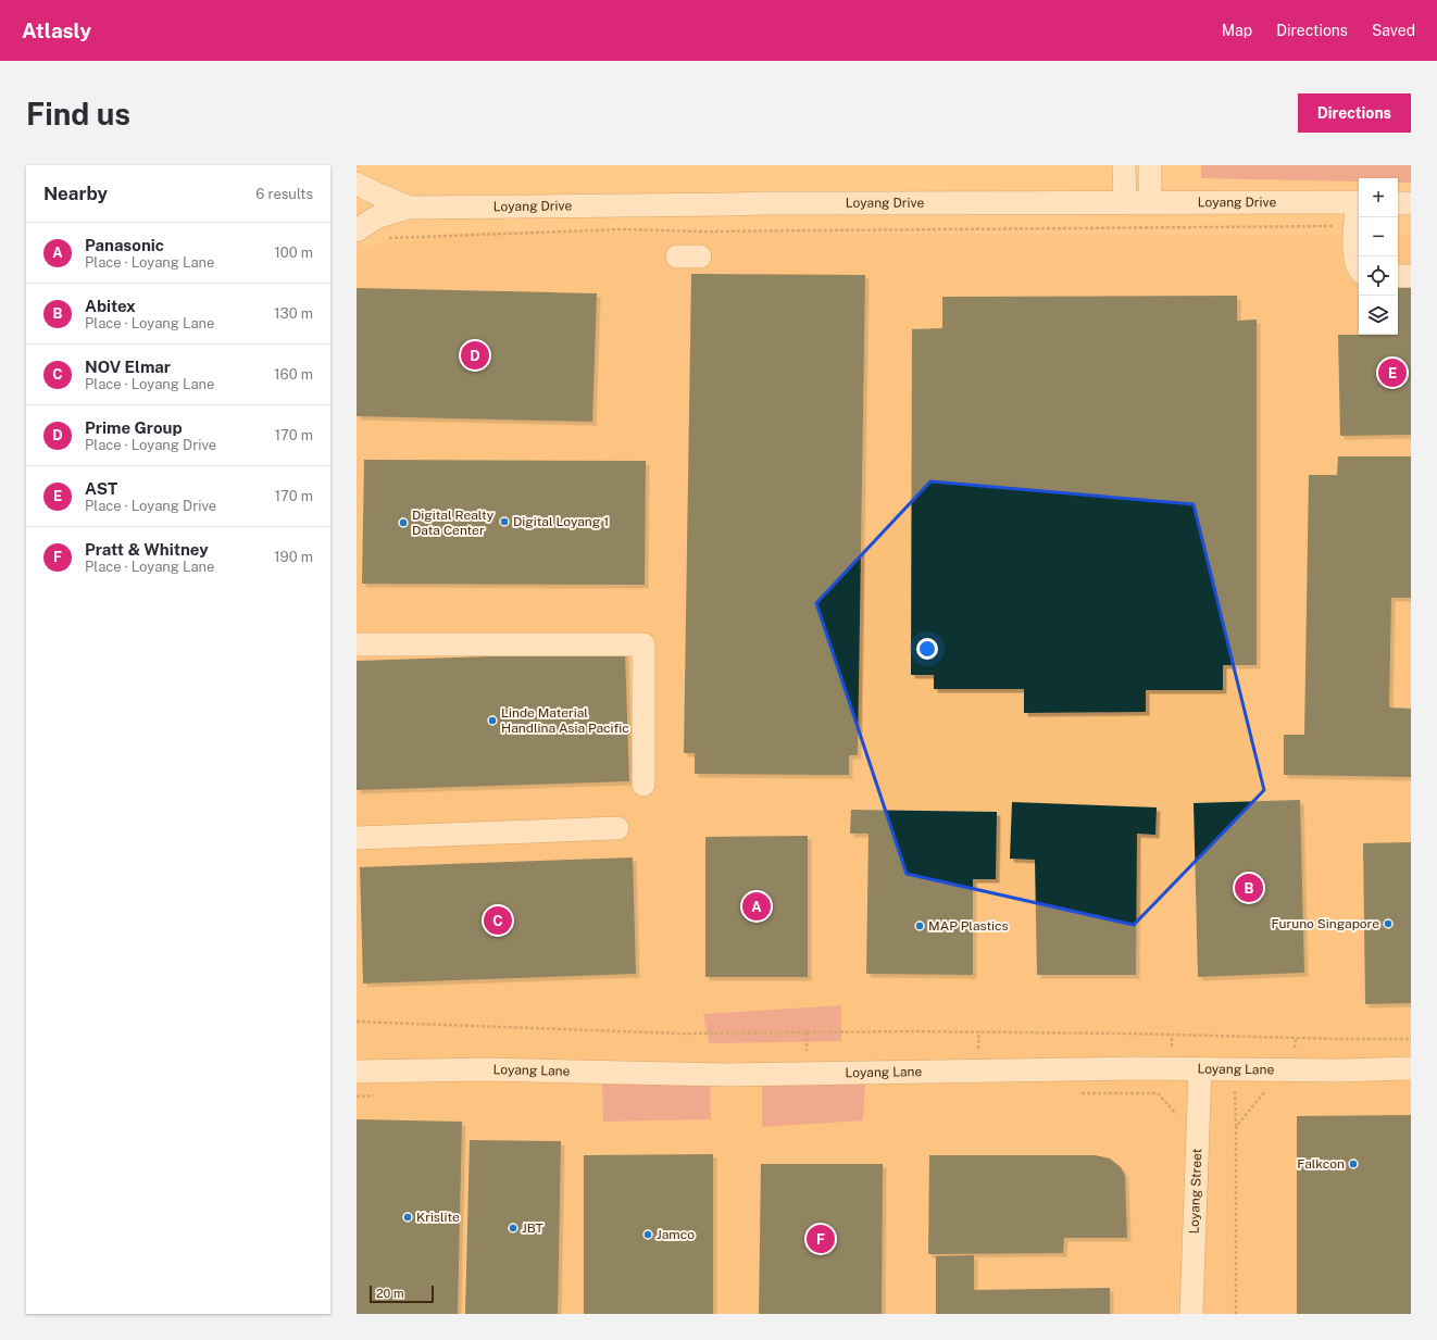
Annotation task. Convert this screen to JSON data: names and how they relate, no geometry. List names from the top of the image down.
{
  "streets": {
    "street": ["Loyang Drive", "Loyang Lane", "Loyang Street"]
  },
  "crossings": [
    ["Loyang Lane", "Loyang Street"]
  ],
  "places": [
    "Digital Loyang 1",
    "Digital Realty Data Center",
    "Linde Material Handlina Asia Pacific",
    "Furuno Singapore",
    "MAP Plastics",
    "Falkcon",
    "Krislite",
    "JBT",
    "Jamco"
  ],
  "scale_bar": "20 m",
  "page": {
    "header": "Atlasly",
    "nav": ["Map", "Directions", "Saved"],
    "buttons": "Directions",
    "title": "Find us",
    "heading": ["Nearby", "6 results"],
    "map_buttons": ["+", "−"],
    "list": [
      {
        "mark": "A",
        "name": "Panasonic",
        "note": "Place · Loyang Lane",
        "value": "100 m"
      },
      {
        "mark": "B",
        "name": "Abitex",
        "note": "Place · Loyang Lane",
        "value": "130 m"
      },
      {
        "mark": "C",
        "name": "NOV Elmar",
        "note": "Place · Loyang Lane",
        "value": "160 m"
      },
      {
        "mark": "D",
        "name": "Prime Group",
        "note": "Place · Loyang Drive",
        "value": "170 m"
      },
      {
        "mark": "E",
        "name": "AST",
        "note": "Place · Loyang Drive",
        "value": "170 m"
      },
      {
        "mark": "F",
        "name": "Pratt & Whitney",
        "note": "Place · Loyang Lane",
        "value": "190 m"
      }
    ],
    "pins": [
      "D",
      "E",
      "B",
      "A",
      "C",
      "F"
    ],
    "scale": "20 m"
  }
}
